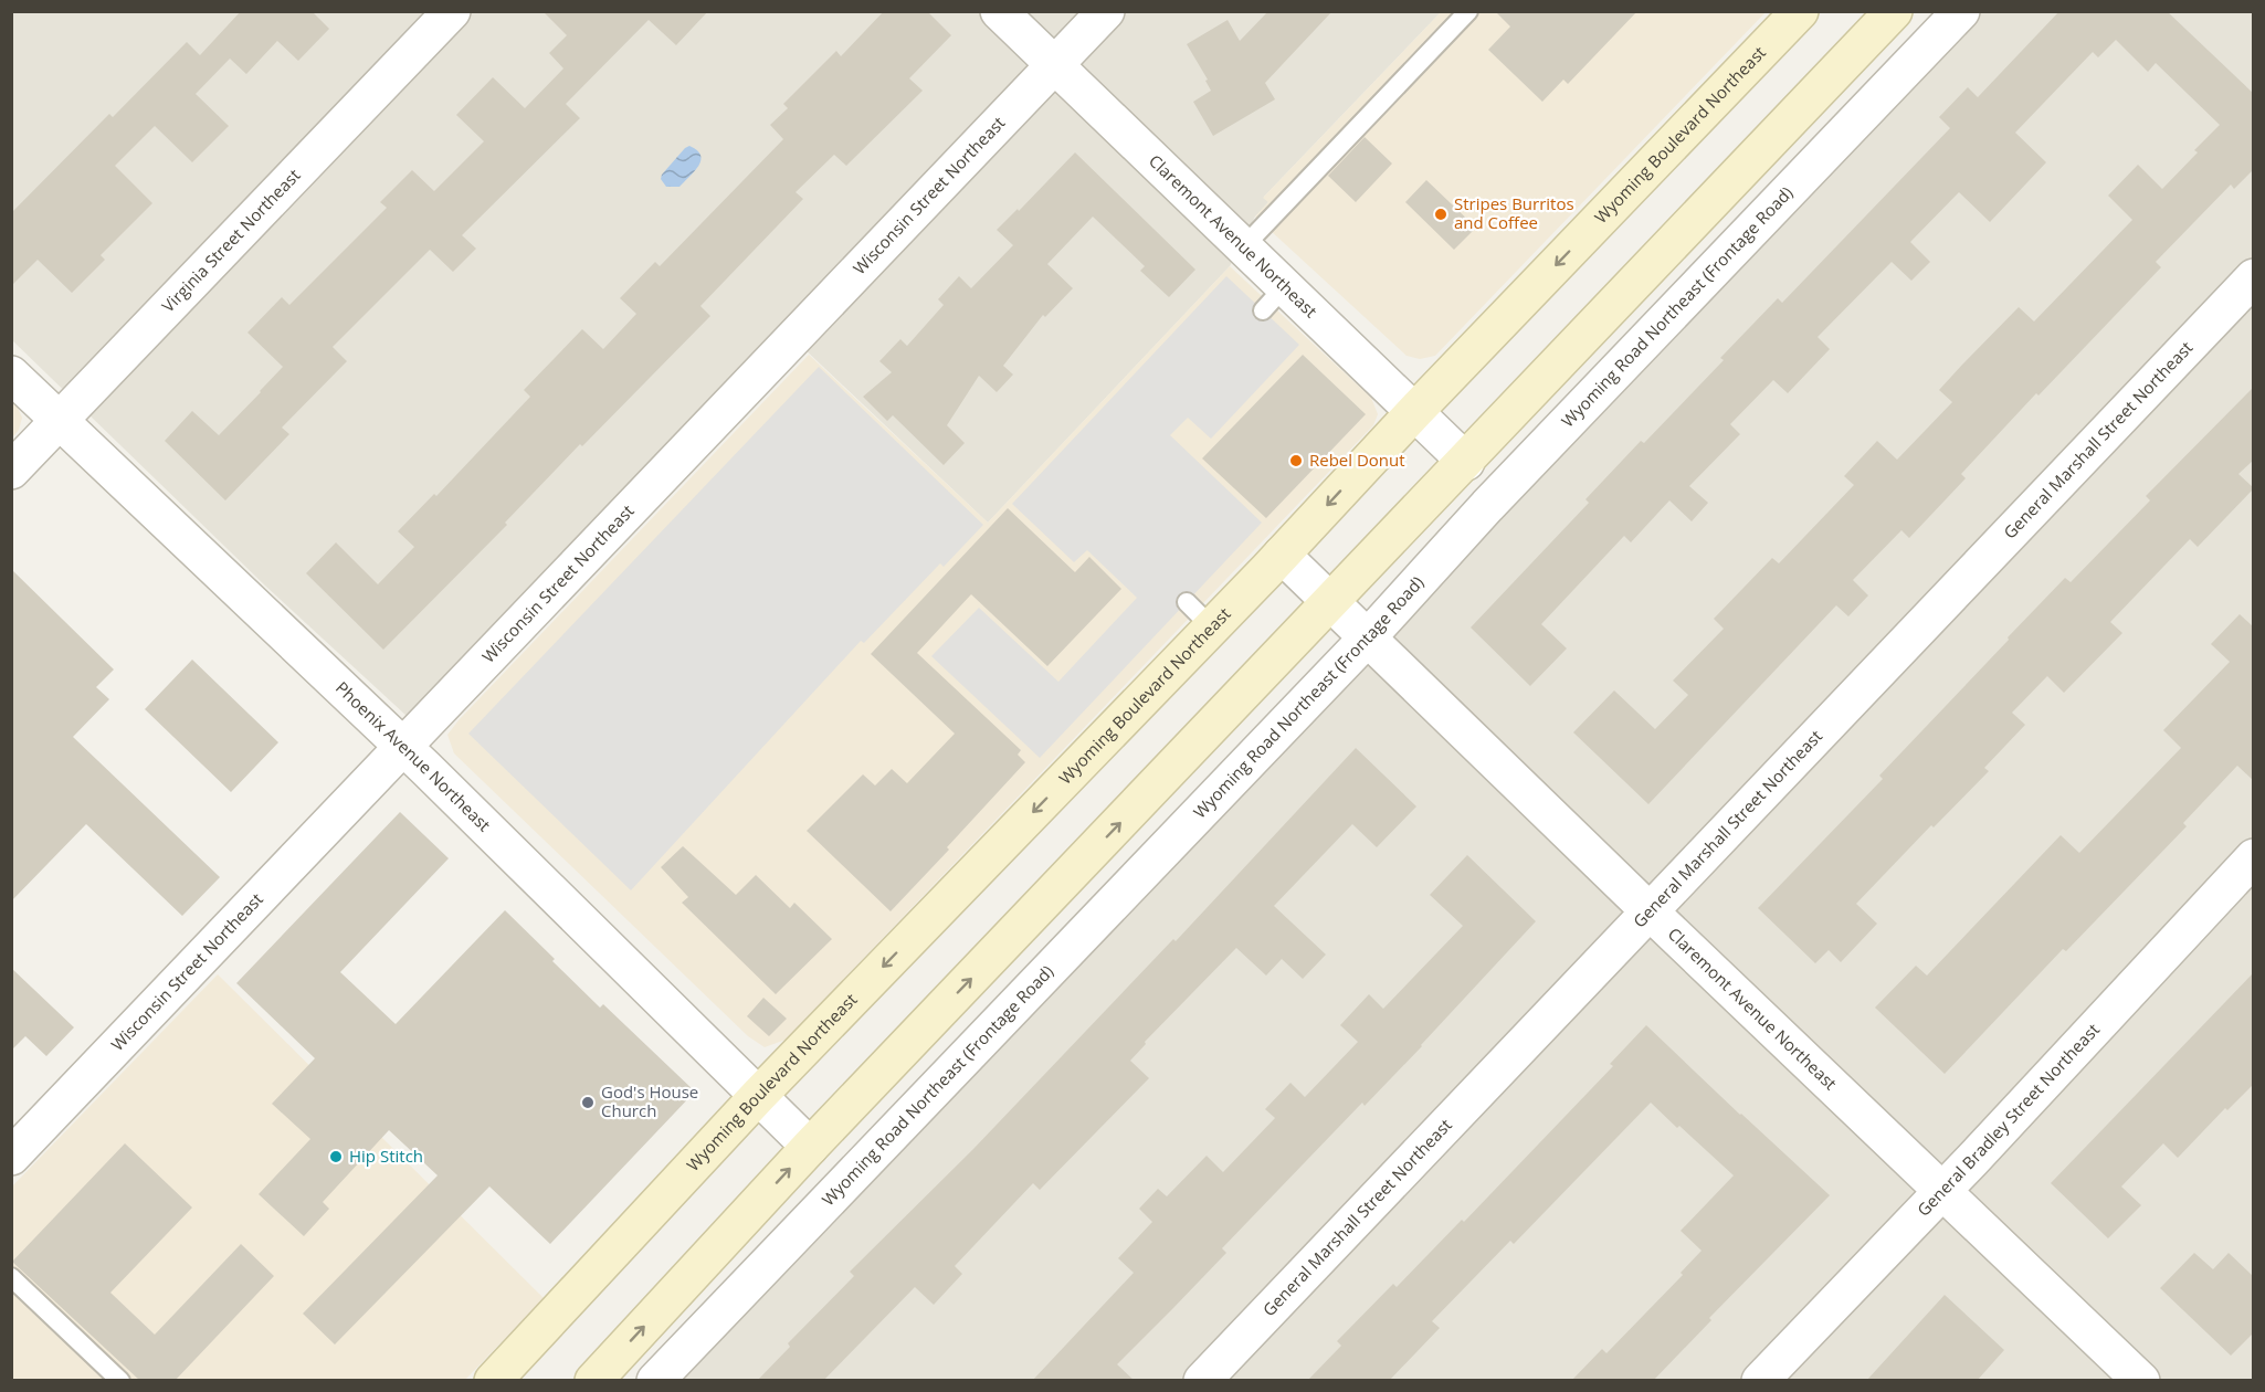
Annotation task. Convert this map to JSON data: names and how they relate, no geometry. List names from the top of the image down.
{
  "streets": {
    "main road": ["Wyoming Boulevard Northeast"],
    "street": [
      "Wisconsin Street Northeast",
      "Claremont Avenue Northeast",
      "Virginia Street Northeast",
      "Wyoming Road Northeast (Frontage Road)",
      "General Marshall Street Northeast",
      "Phoenix Avenue Northeast",
      "General Bradley Street Northeast"
    ]
  },
  "crossings": [
    ["Wyoming Boulevard Northeast", "Claremont Avenue Northeast"],
    ["Wyoming Boulevard Northeast", "Phoenix Avenue Northeast"],
    ["Wisconsin Street Northeast", "Claremont Avenue Northeast"],
    ["Wisconsin Street Northeast", "Phoenix Avenue Northeast"],
    ["Claremont Avenue Northeast", "Wyoming Road Northeast (Frontage Road)"],
    ["Claremont Avenue Northeast", "General Marshall Street Northeast"],
    ["Claremont Avenue Northeast", "General Bradley Street Northeast"],
    ["Virginia Street Northeast", "Phoenix Avenue Northeast"]
  ],
  "places": [
    "Stripes Burritos and Coffee",
    "Rebel Donut",
    "God's House Church",
    "Hip Stitch"
  ]
}
